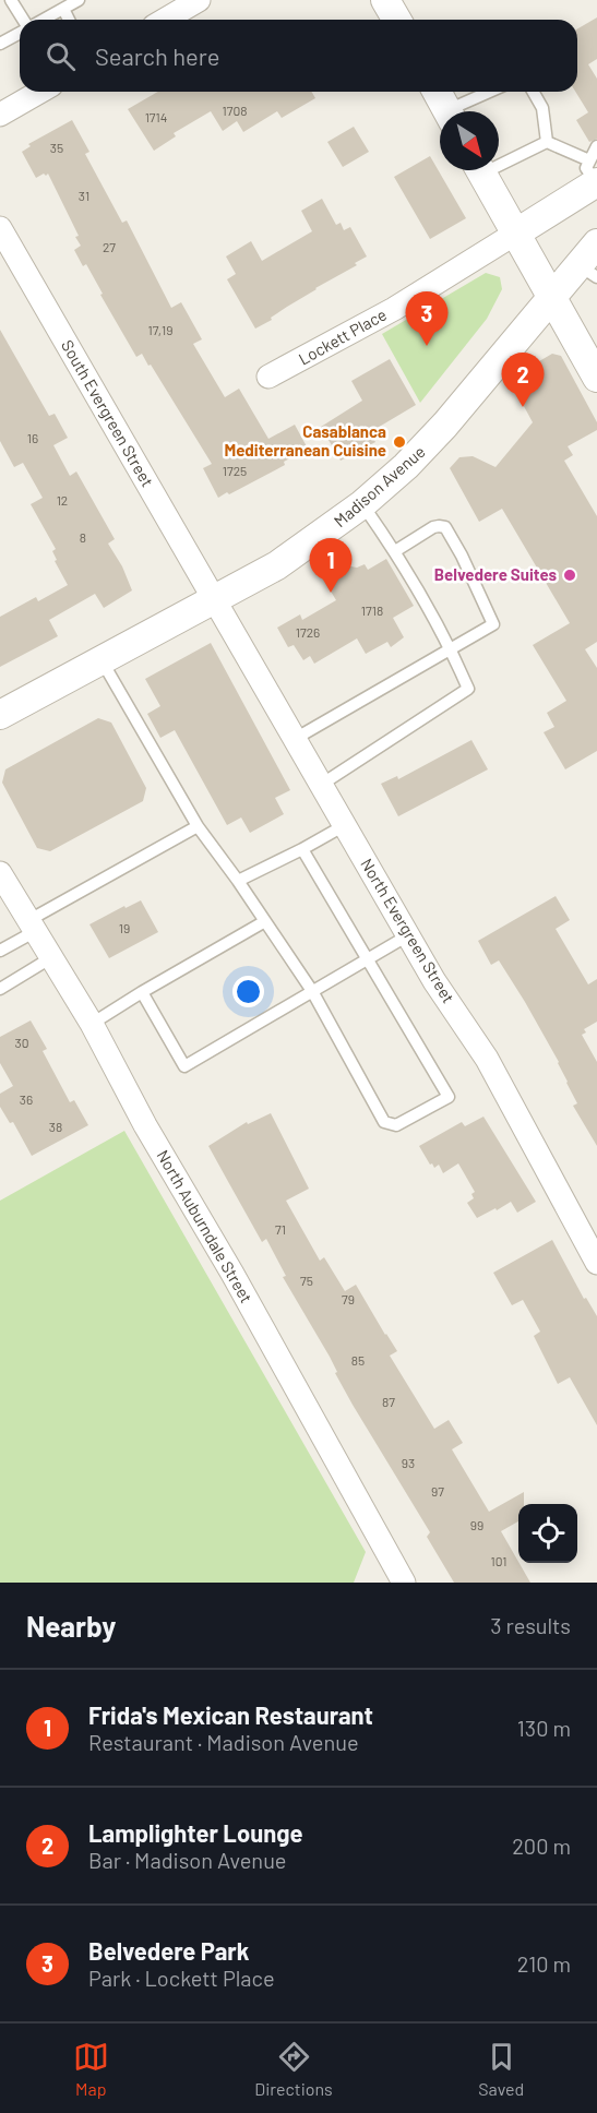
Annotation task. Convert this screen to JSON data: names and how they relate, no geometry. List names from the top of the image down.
{
  "streets": {
    "street": [
      "Lockett Place",
      "South Evergreen Street",
      "Madison Avenue",
      "North Evergreen Street",
      "North Auburndale Street"
    ]
  },
  "crossings": [
    ["South Evergreen Street", "Madison Avenue"],
    ["South Evergreen Street", "North Evergreen Street"],
    ["Madison Avenue", "North Evergreen Street"]
  ],
  "places": ["Casablanca Mediterranean Cuisine", "Belvedere Suites"],
  "house_numbers": [
    "1708",
    "1714",
    "35",
    "31",
    "27",
    "17,19",
    "16",
    "1725",
    "12",
    "8",
    "1718",
    "1726",
    "19",
    "30",
    "36",
    "38",
    "71",
    "75",
    "79",
    "85",
    "87",
    "93",
    "97",
    "99",
    "101"
  ],
  "north": "bottom right",
  "page": {
    "search": "Search here",
    "pins": ["3", "2", "1"],
    "heading": ["Nearby", "3 results"],
    "list": [
      {
        "mark": "1",
        "name": "Frida's Mexican Restaurant",
        "note": "Restaurant · Madison Avenue",
        "value": "130 m"
      },
      {
        "mark": "2",
        "name": "Lamplighter Lounge",
        "note": "Bar · Madison Avenue",
        "value": "200 m"
      },
      {
        "mark": "3",
        "name": "Belvedere Park",
        "note": "Park · Lockett Place",
        "value": "210 m"
      }
    ],
    "nav": ["Map", "Directions", "Saved"]
  }
}
